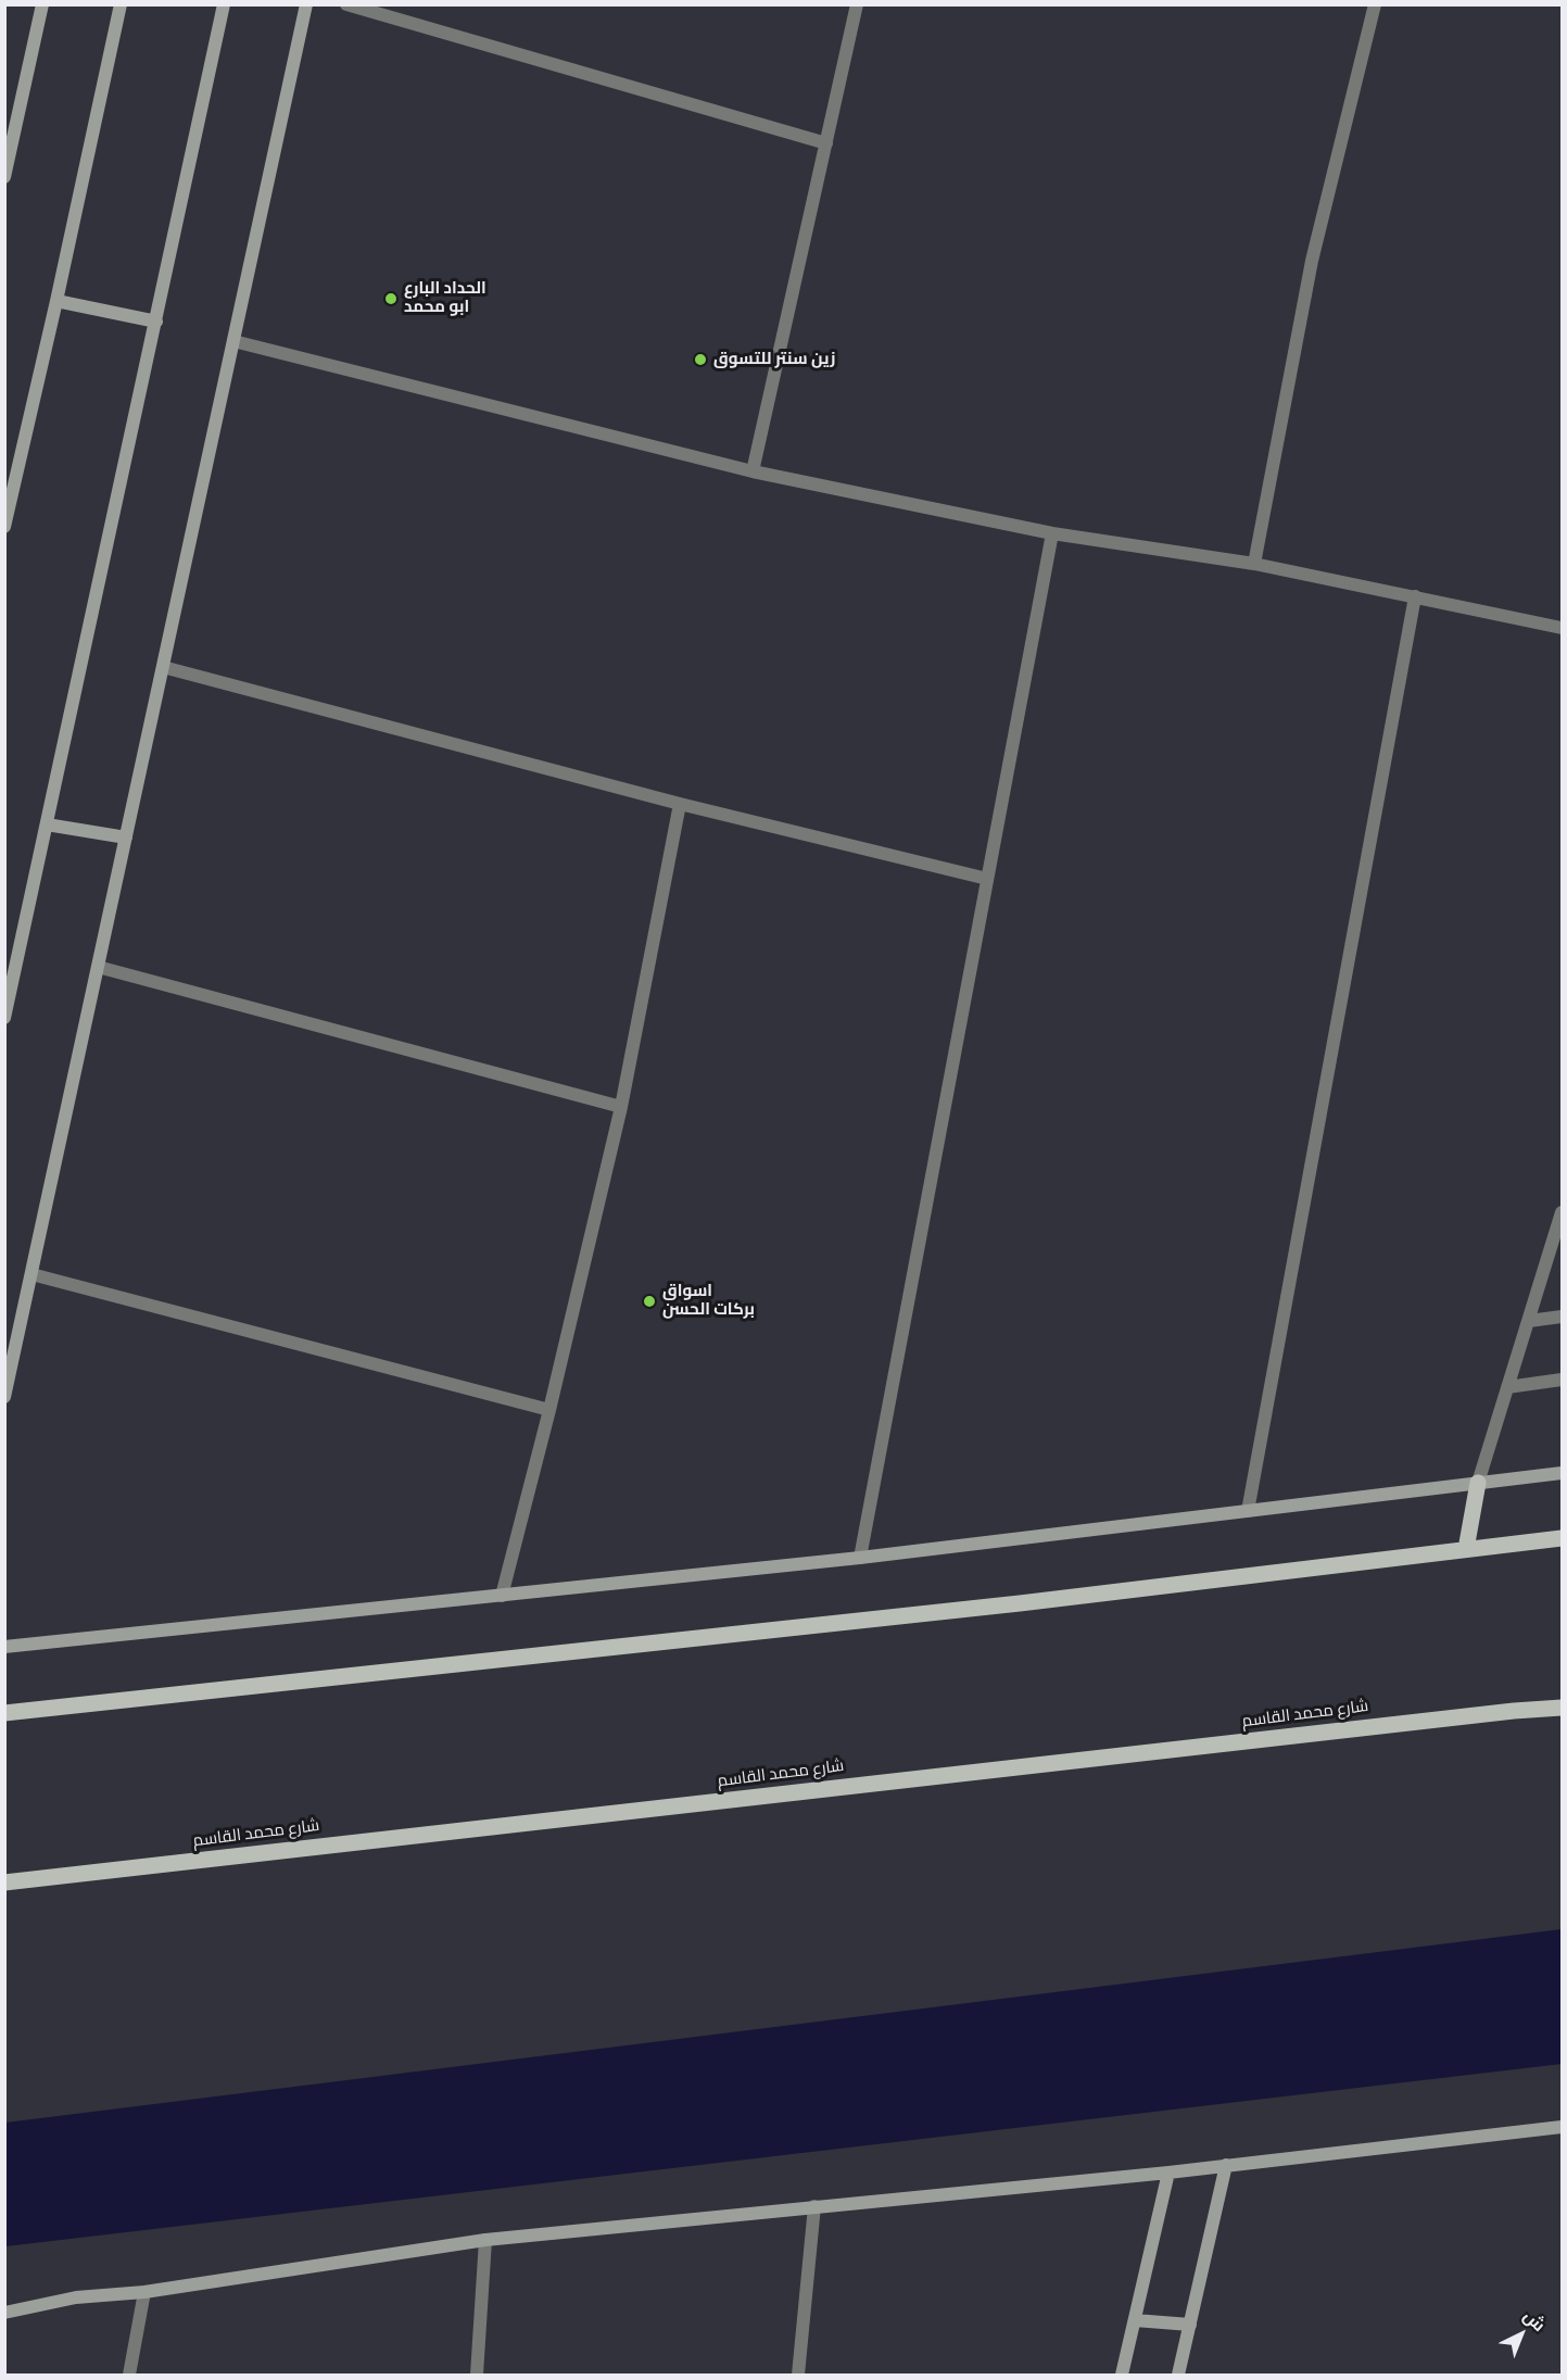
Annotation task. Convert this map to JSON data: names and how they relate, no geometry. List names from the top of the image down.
{
  "streets": {
    "main road": ["شارع محمد القاسم"]
  },
  "places": ["الحداد البارع ابو محمد", "زين سنتر للتسوق", "اسواق بركات الحسن"],
  "north": "top right"
}
